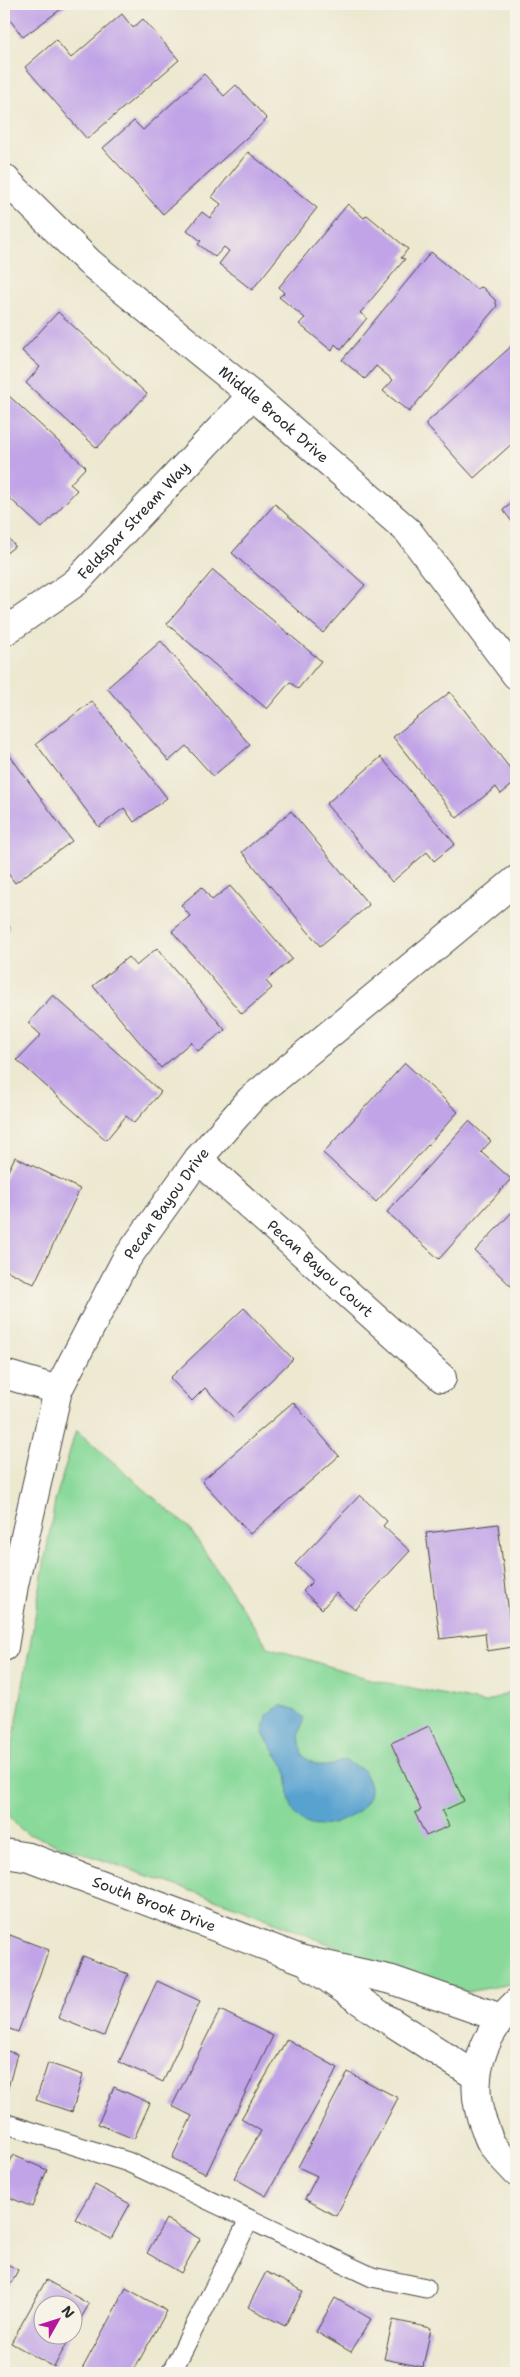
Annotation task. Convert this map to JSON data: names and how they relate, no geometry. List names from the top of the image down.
{
  "streets": {
    "street": [
      "Middle Brook Drive",
      "Feldspar Stream Way",
      "Pecan Bayou Drive",
      "Pecan Bayou Court",
      "South Brook Drive"
    ]
  },
  "crossings": [
    ["Middle Brook Drive", "Feldspar Stream Way"],
    ["Pecan Bayou Drive", "Pecan Bayou Court"]
  ],
  "north": "top right"
}
